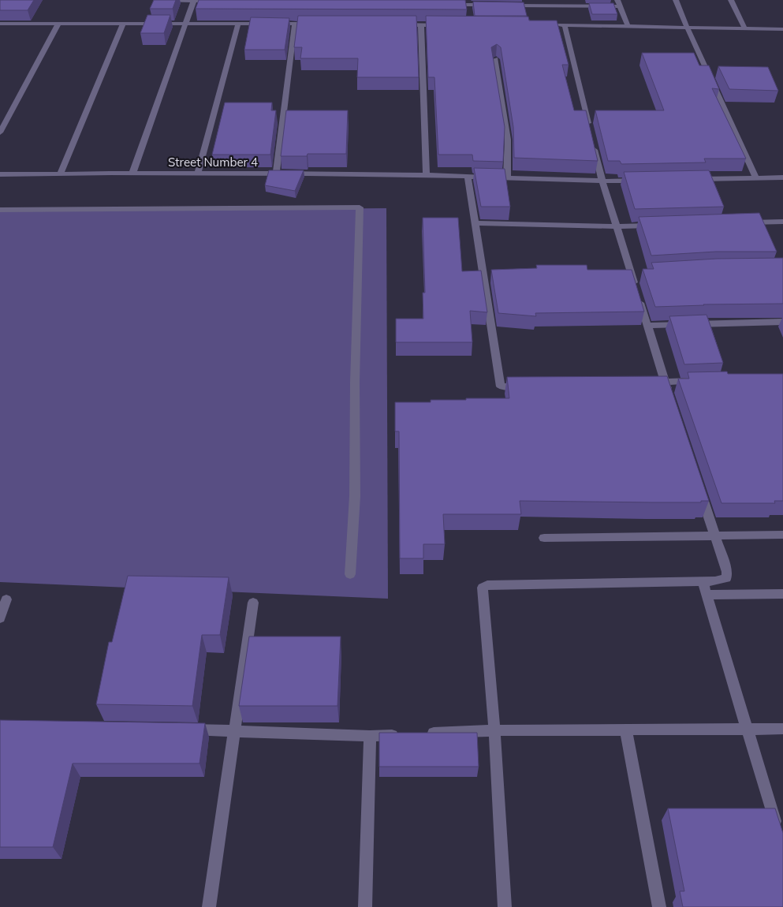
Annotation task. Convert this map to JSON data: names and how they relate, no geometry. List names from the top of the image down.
{
  "streets": {
    "street": ["Street Number 4"]
  }
}
